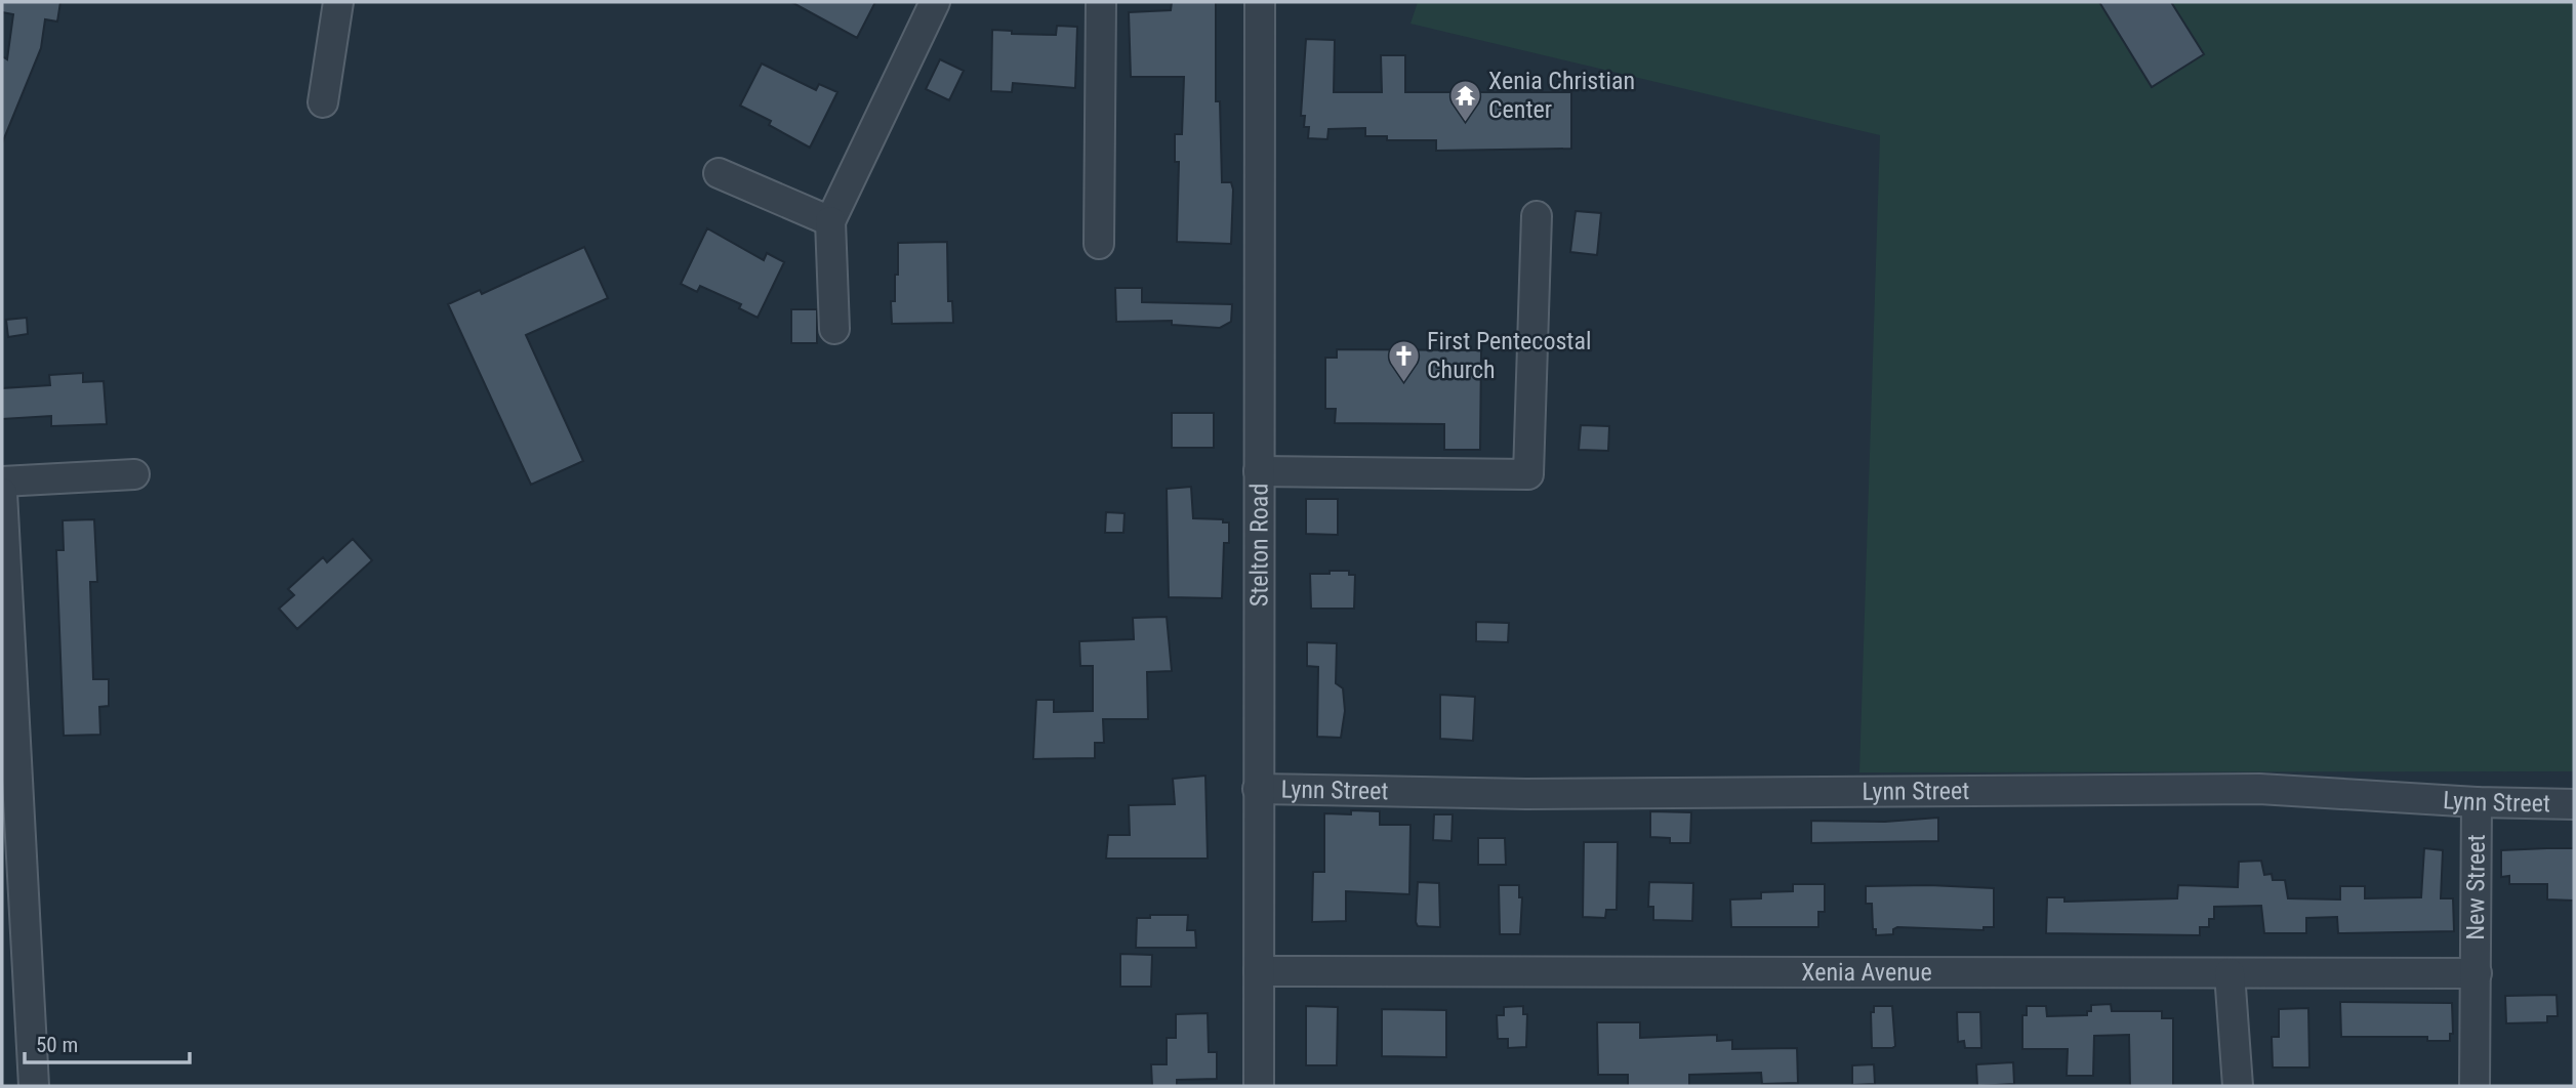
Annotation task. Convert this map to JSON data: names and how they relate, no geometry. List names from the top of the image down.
{
  "streets": {
    "street": [
      "Stelton Road",
      "Lynn Street",
      "New Street",
      "Xenia Avenue"
    ]
  },
  "crossings": [
    ["Stelton Road", "Lynn Street"],
    ["Stelton Road", "Xenia Avenue"],
    ["Lynn Street", "New Street"],
    ["New Street", "Xenia Avenue"]
  ],
  "places": {
    "temple": ["Xenia Christian Center"],
    "church": ["First Pentecostal Church"]
  },
  "scale_bar": "50 m"
}
